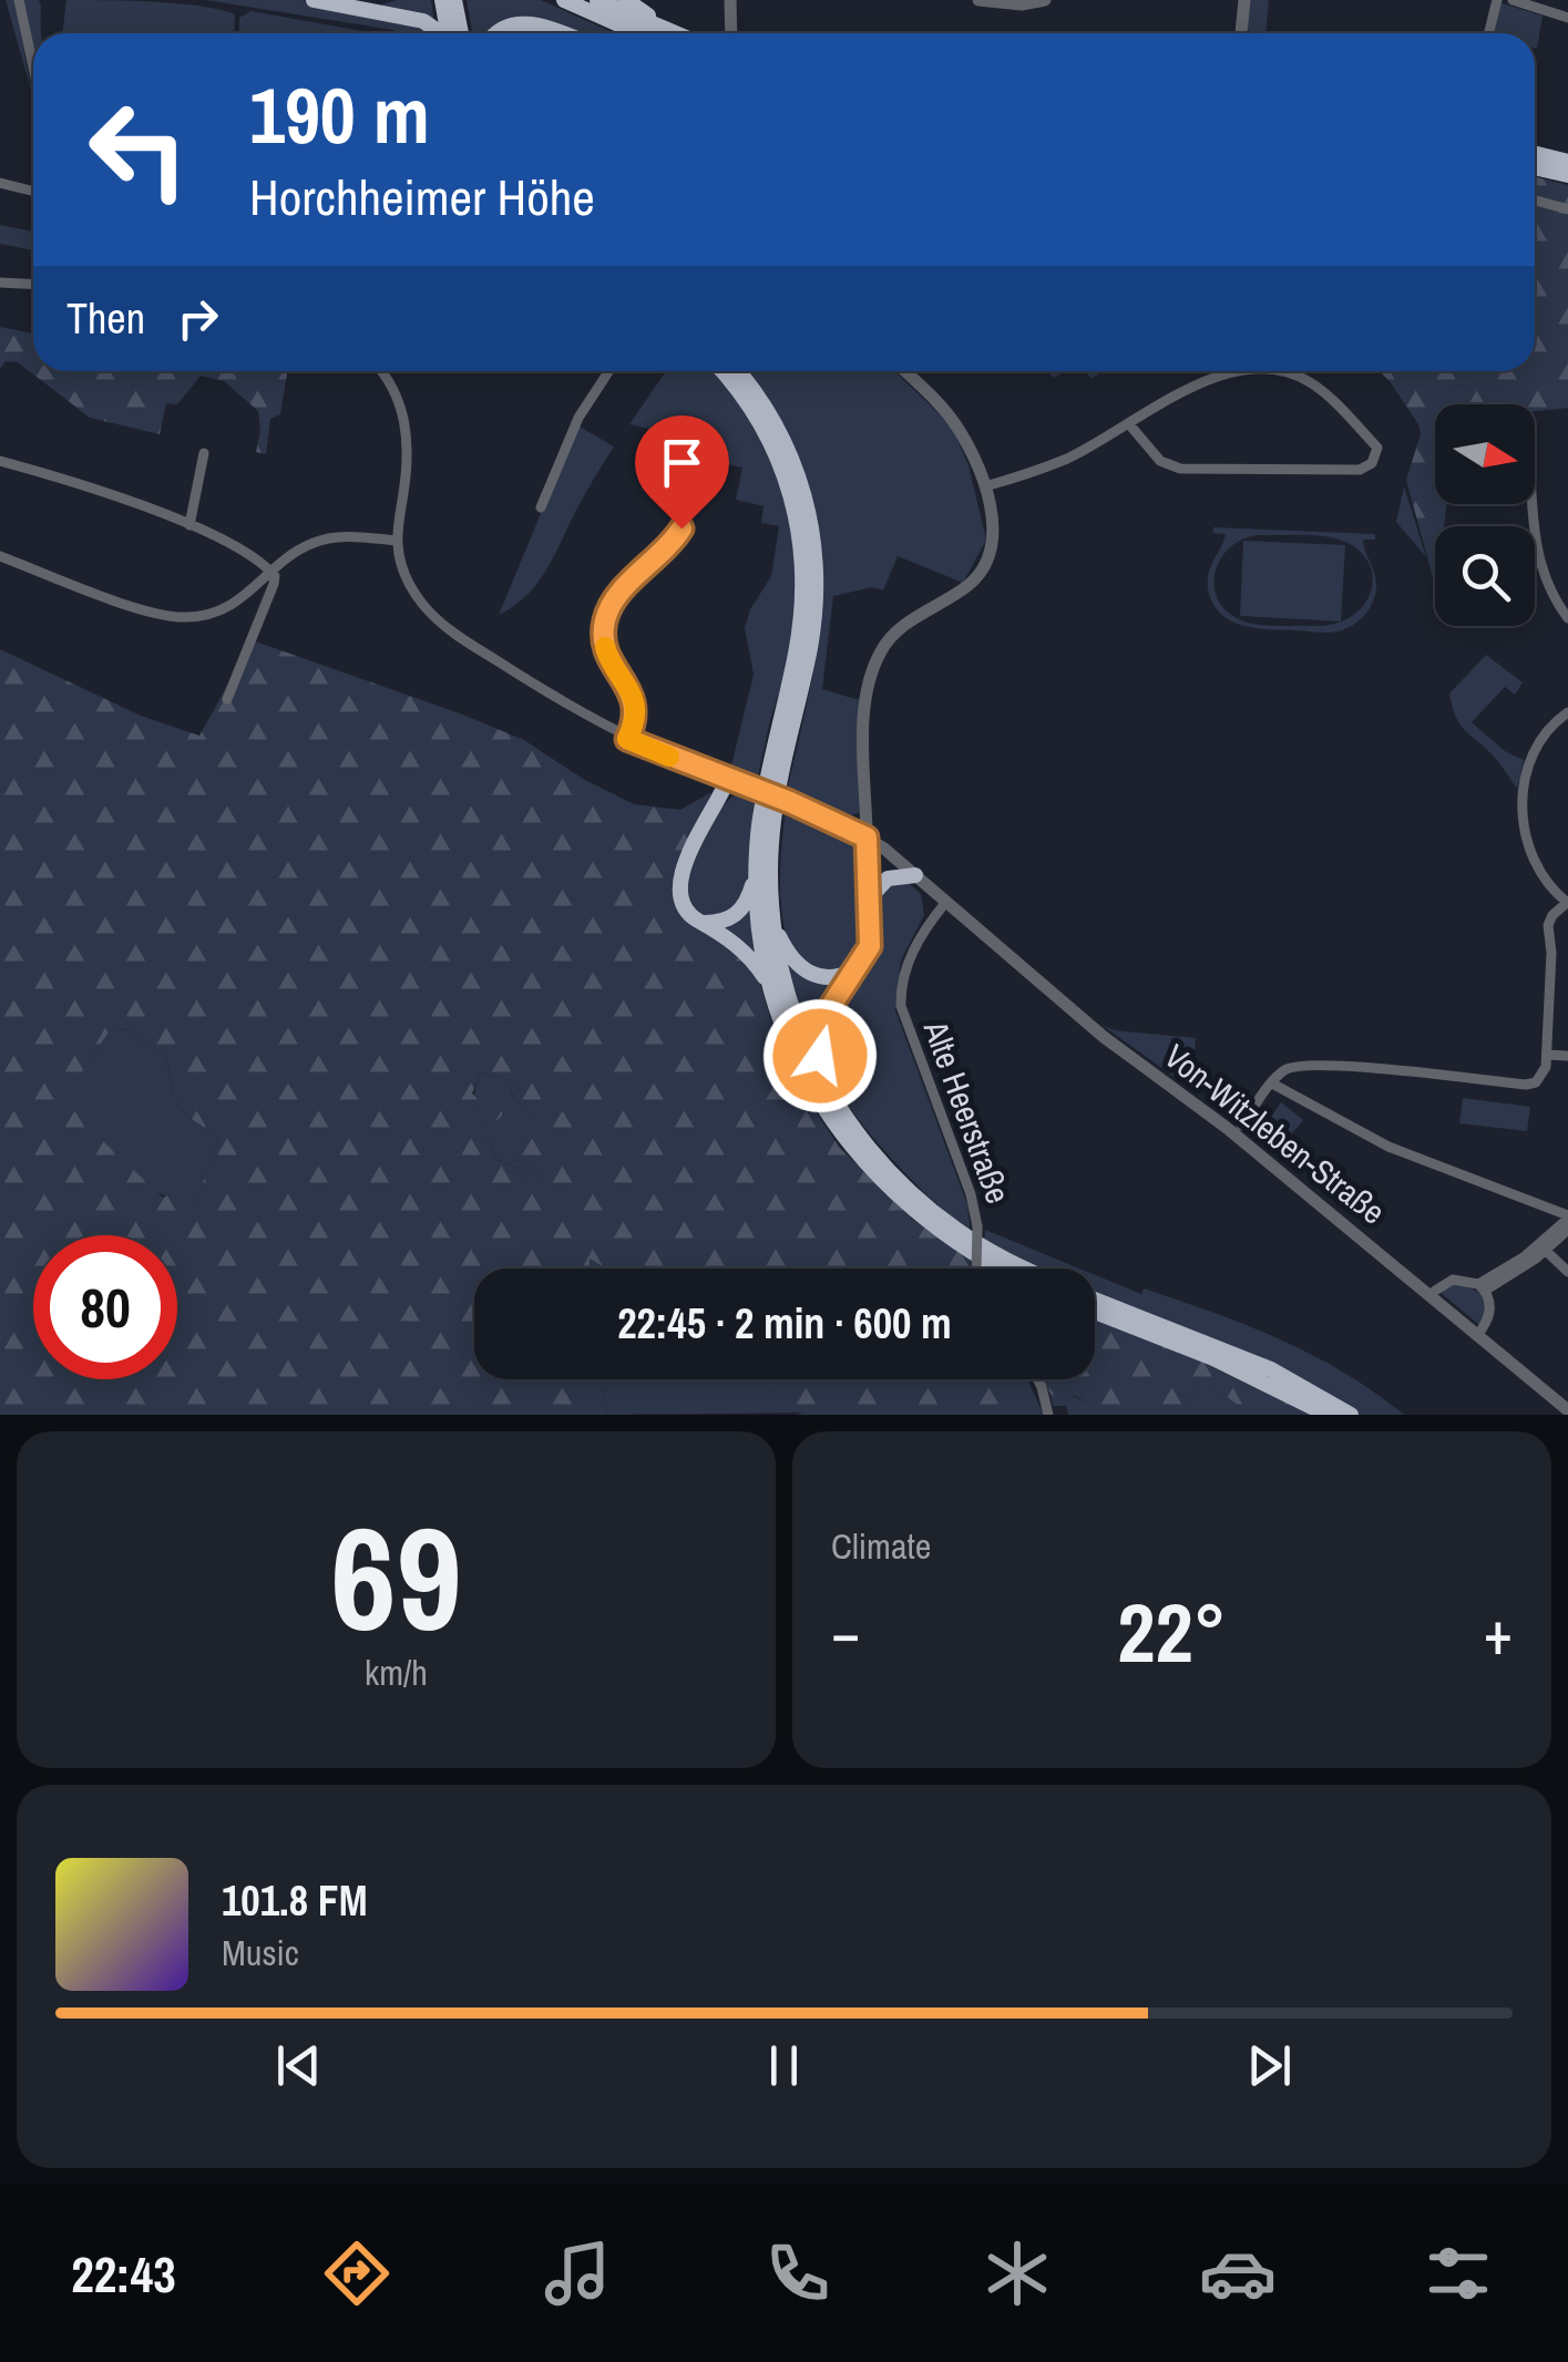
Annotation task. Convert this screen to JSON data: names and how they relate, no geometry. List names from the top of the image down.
{
  "streets": {
    "street": ["Alte Heerstraße", "Von-Witzleben-Straße"]
  },
  "crossings": [
    ["Alte Heerstraße", "Von-Witzleben-Straße"]
  ],
  "north": "right",
  "page": {
    "turn": ["190 m", "Horchheimer Höhe"],
    "then": "Then",
    "limit": "80",
    "trip": "22:45 · 2 min · 600 m",
    "tile": [
      ["69", "km/h"],
      "Climate"
    ],
    "heat": ["−", "22°", "+"],
    "song": ["101.8 FM", "Music"],
    "tabs": "22:43"
  }
}
